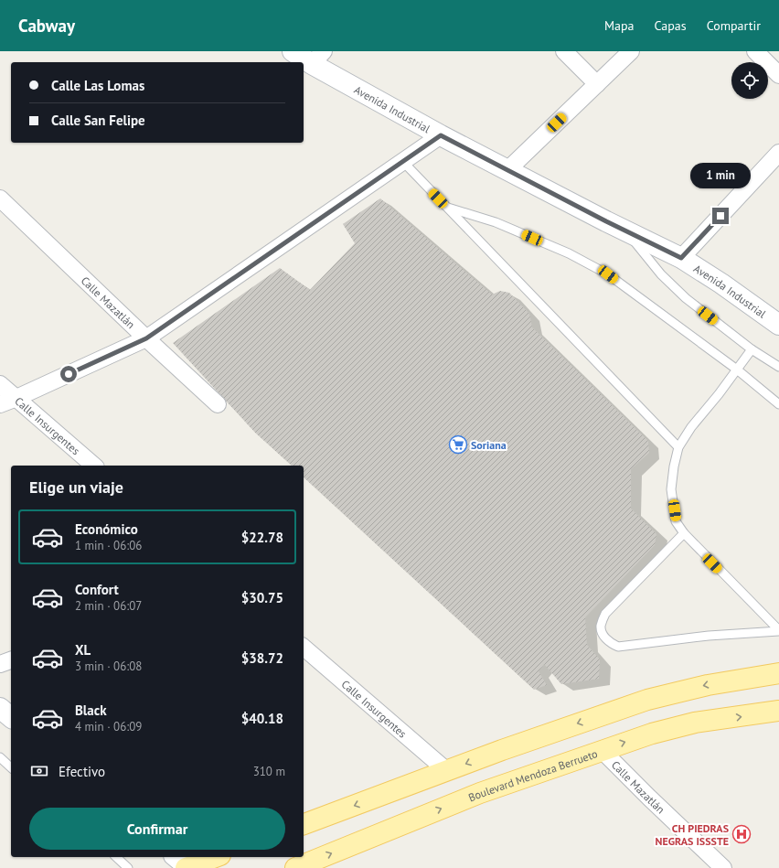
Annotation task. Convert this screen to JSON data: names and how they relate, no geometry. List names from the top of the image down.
{
  "streets": {
    "main road": ["Avenida Industrial", "Boulevard Mendoza Berrueto"],
    "street": ["Calle Mazatlán", "Calle Insurgentes"]
  },
  "crossings": [
    ["Calle Mazatlán", "Boulevard Mendoza Berrueto"]
  ],
  "places": {
    "supermarket": ["Soriana"],
    "hospital": ["CH PIEDRAS NEGRAS ISSSTE"]
  },
  "page": {
    "header": "Cabway",
    "nav": ["Mapa", "Capas", "Compartir"],
    "banner": ["Calle Las Lomas", "Calle San Felipe"],
    "bubble": "1 min",
    "heading": "Elige un viaje",
    "list": [
      {
        "name": "Económico",
        "note": "1 min · 06:06",
        "value": "$22.78"
      },
      {
        "name": "Confort",
        "note": "2 min · 06:07",
        "value": "$30.75"
      },
      {
        "name": "XL",
        "note": "3 min · 06:08",
        "value": "$38.72"
      },
      {
        "name": "Black",
        "note": "4 min · 06:09",
        "value": "$40.18"
      }
    ],
    "pay": ["Efectivo", "310 m"],
    "buttons": "Confirmar"
  }
}
